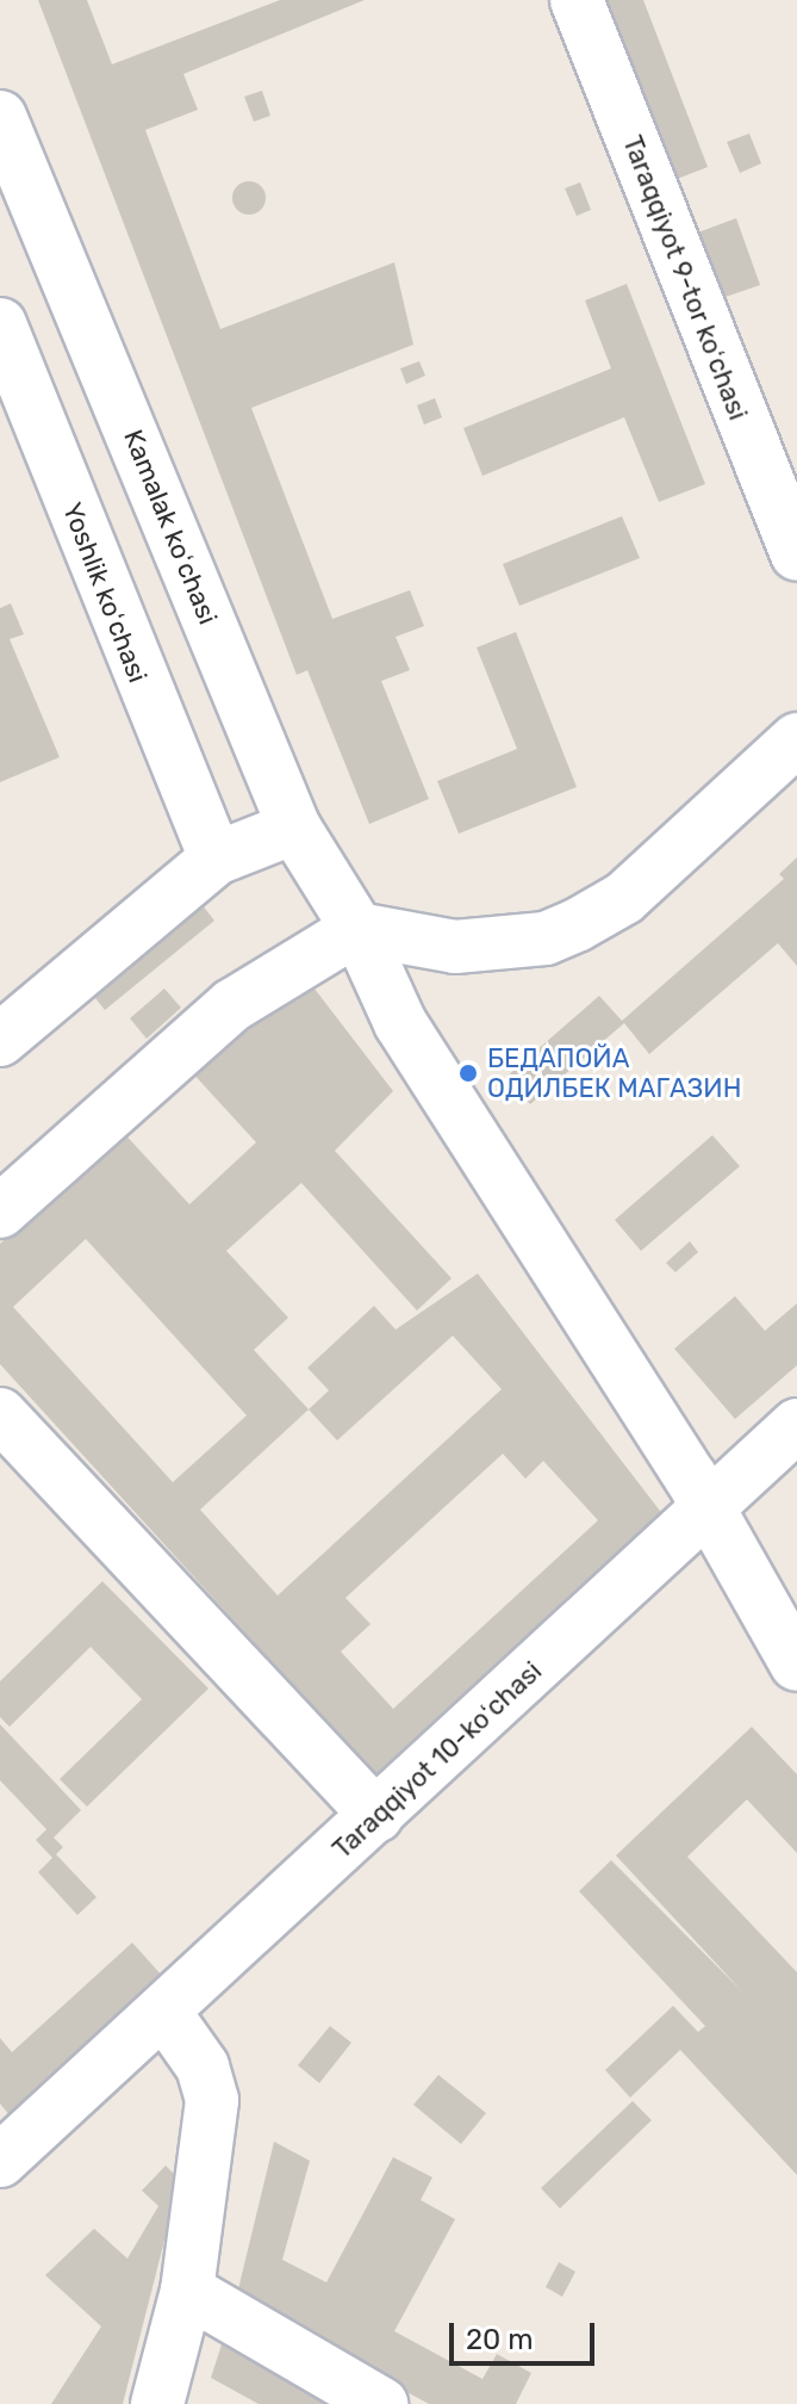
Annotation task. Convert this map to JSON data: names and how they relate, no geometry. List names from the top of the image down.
{
  "streets": {
    "street": [
      "Taraqqiyot 9-tor koʻchasi",
      "Kamalak koʻchasi",
      "Yoshlik koʻchasi",
      "Taraqqiyot 10-koʻchasi"
    ]
  },
  "crossings": [
    ["Kamalak koʻchasi", "Taraqqiyot 10-koʻchasi"]
  ],
  "places": ["БЕДАПОЙА ОДИЛБЕК МАГАЗИН"],
  "scale_bar": "20 m"
}
